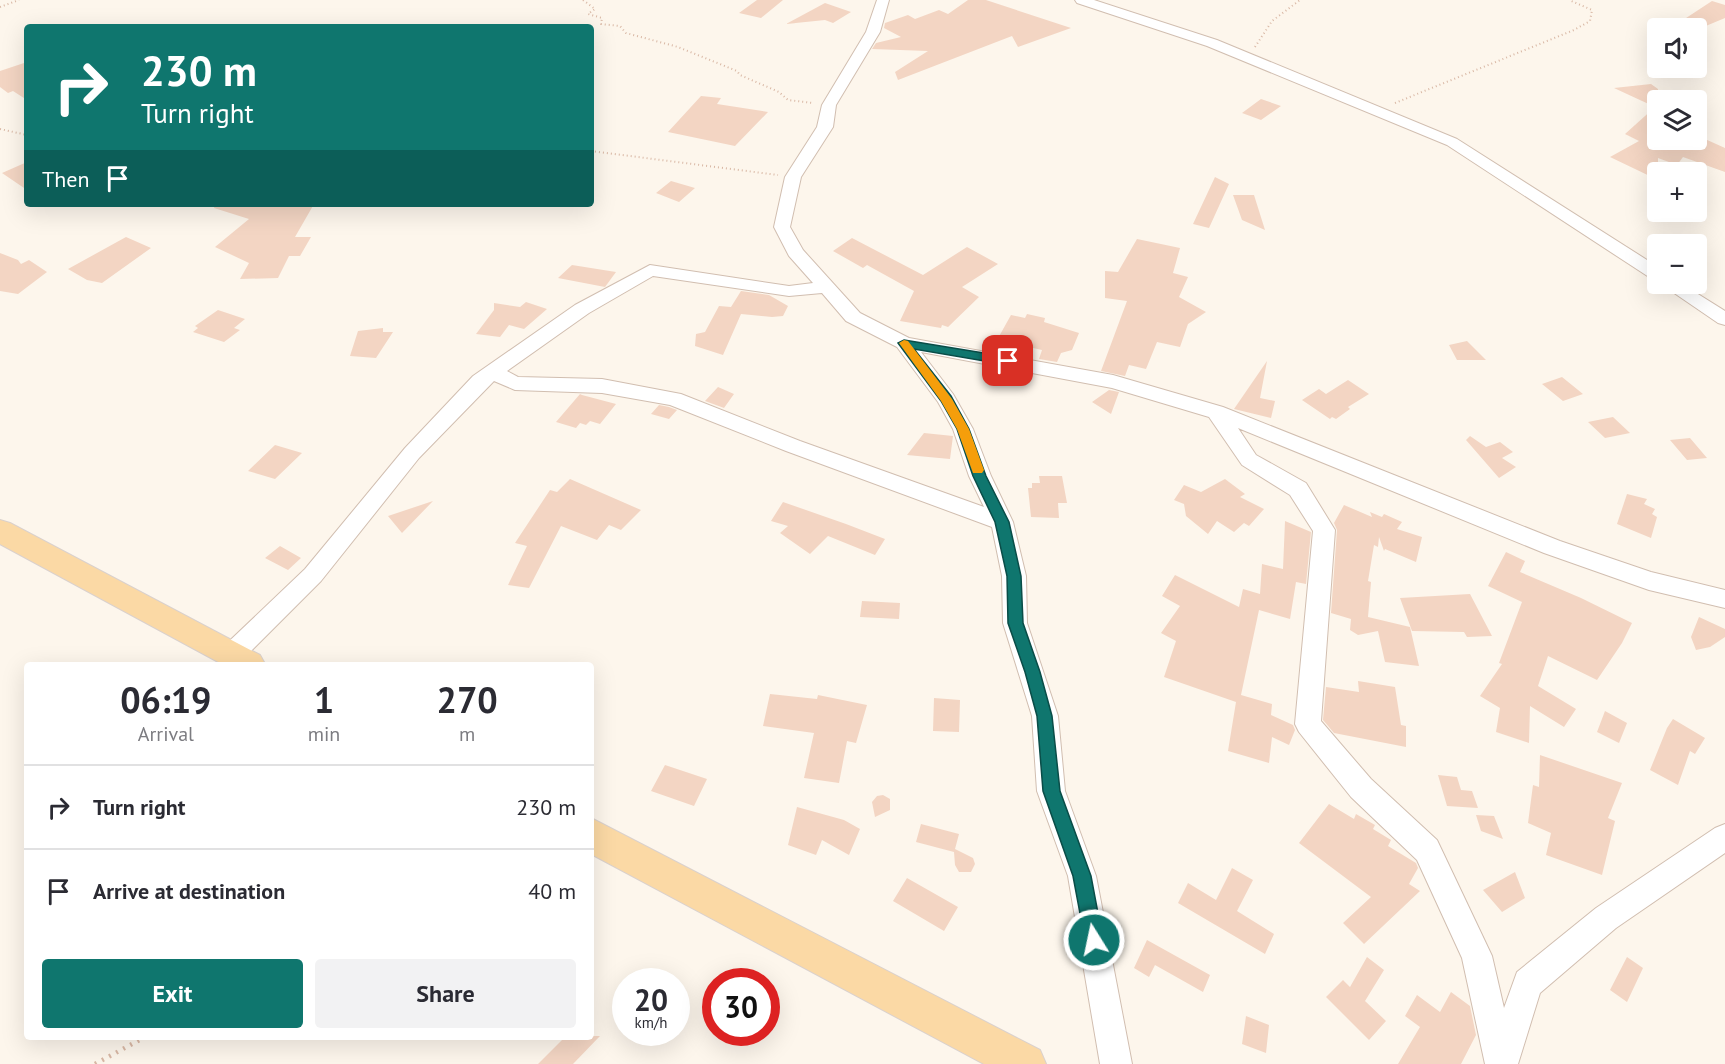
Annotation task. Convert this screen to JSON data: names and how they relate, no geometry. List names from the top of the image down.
{
  "page": {
    "map_buttons": ["+", "−"],
    "turn": ["230 m", "Turn right"],
    "then": "Then",
    "eta": [
      "06:19",
      "Arrival",
      "1",
      "min",
      "270",
      "m"
    ],
    "list": [
      {
        "name": "Turn right",
        "value": "230 m"
      },
      {
        "name": "Arrive at destination",
        "value": "40 m"
      }
    ],
    "buttons": ["Exit", "Share"],
    "speed": "20 km/h",
    "limit": "30"
  }
}
